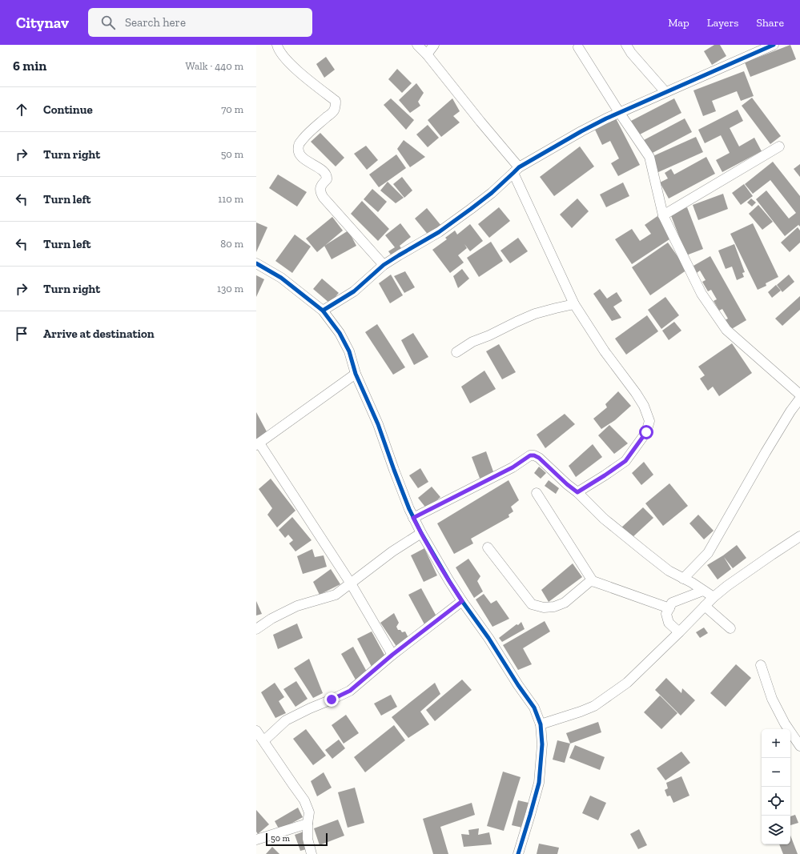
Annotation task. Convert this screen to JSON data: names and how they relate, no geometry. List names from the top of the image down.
{
  "scale_bar": "50 m",
  "page": {
    "header": "Citynav",
    "search": "Search here",
    "nav": ["Map", "Layers", "Share"],
    "heading": ["6 min", "Walk · 440 m"],
    "list": [
      ["Continue", "70 m"],
      ["Turn right", "50 m"],
      ["Turn left", "110 m"],
      ["Turn left", "80 m"],
      ["Turn right", "130 m"],
      "Arrive at destination"
    ],
    "map_buttons": ["+", "−"],
    "scale": "50 m"
  }
}
